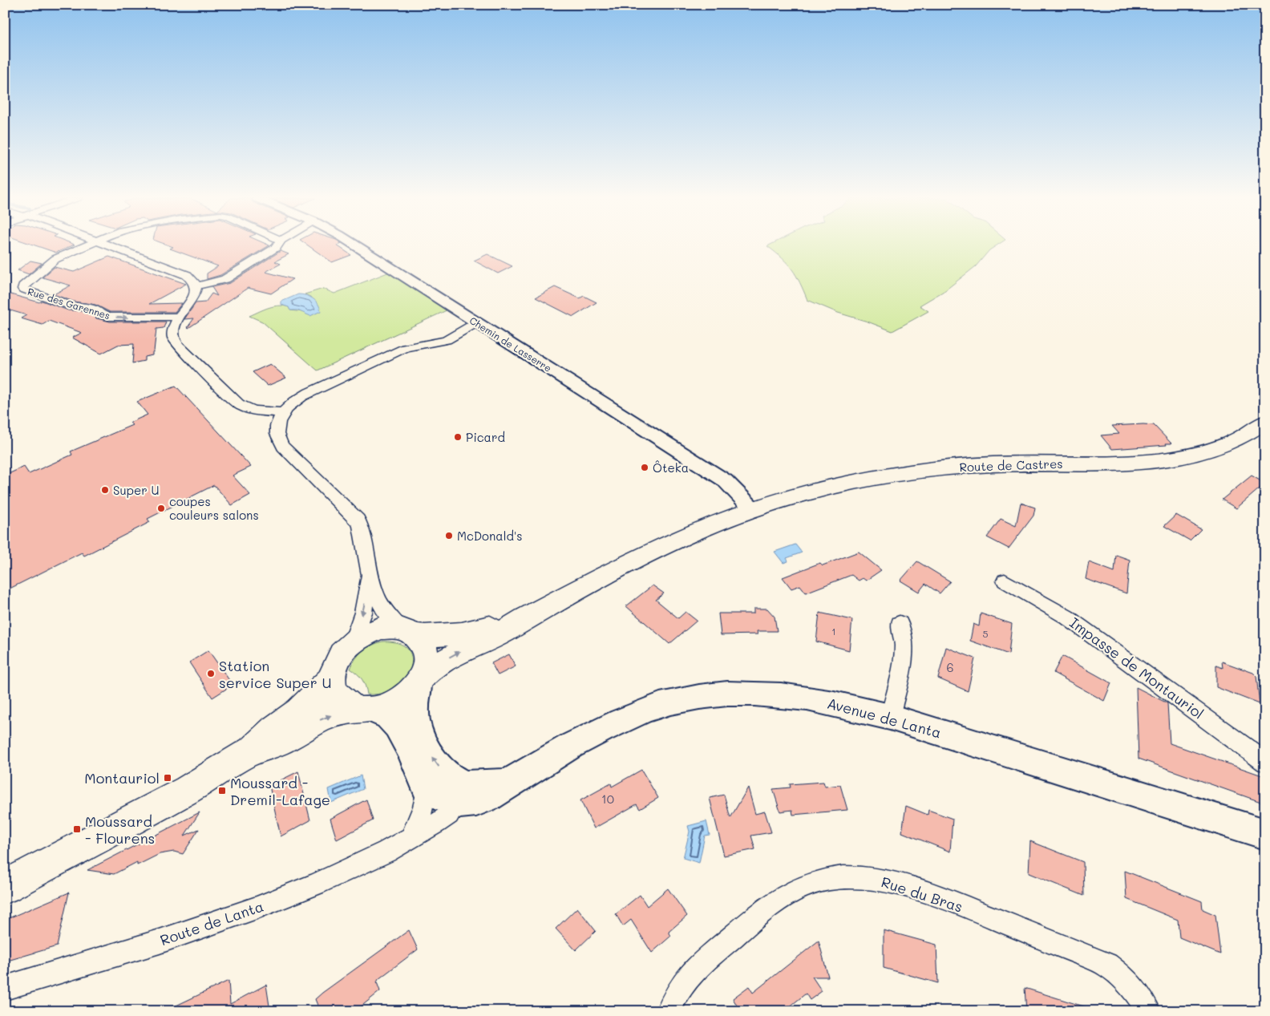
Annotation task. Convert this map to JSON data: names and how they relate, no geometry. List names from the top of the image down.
{
  "streets": {
    "main road": ["Route de Castres", "Avenue de Lanta"],
    "street": [
      "Rue des Garennes",
      "Chemin de Lasserre",
      "Impasse de Montauriol",
      "Rue du Bras",
      "Route de Lanta"
    ]
  },
  "crossings": [
    ["Chemin de Lasserre", "Route de Castres"]
  ],
  "places": {
    "other": [
      "Picard",
      "Ôteka",
      "Super U",
      "coupes couleurs salons",
      "McDonald's",
      "Station service Super U"
    ],
    "transit": ["Montauriol", "Moussard - Dremil-Lafage", "Moussard - Flourens"]
  },
  "house_numbers": [
    "1",
    "5",
    "6",
    "10"
  ]
}
